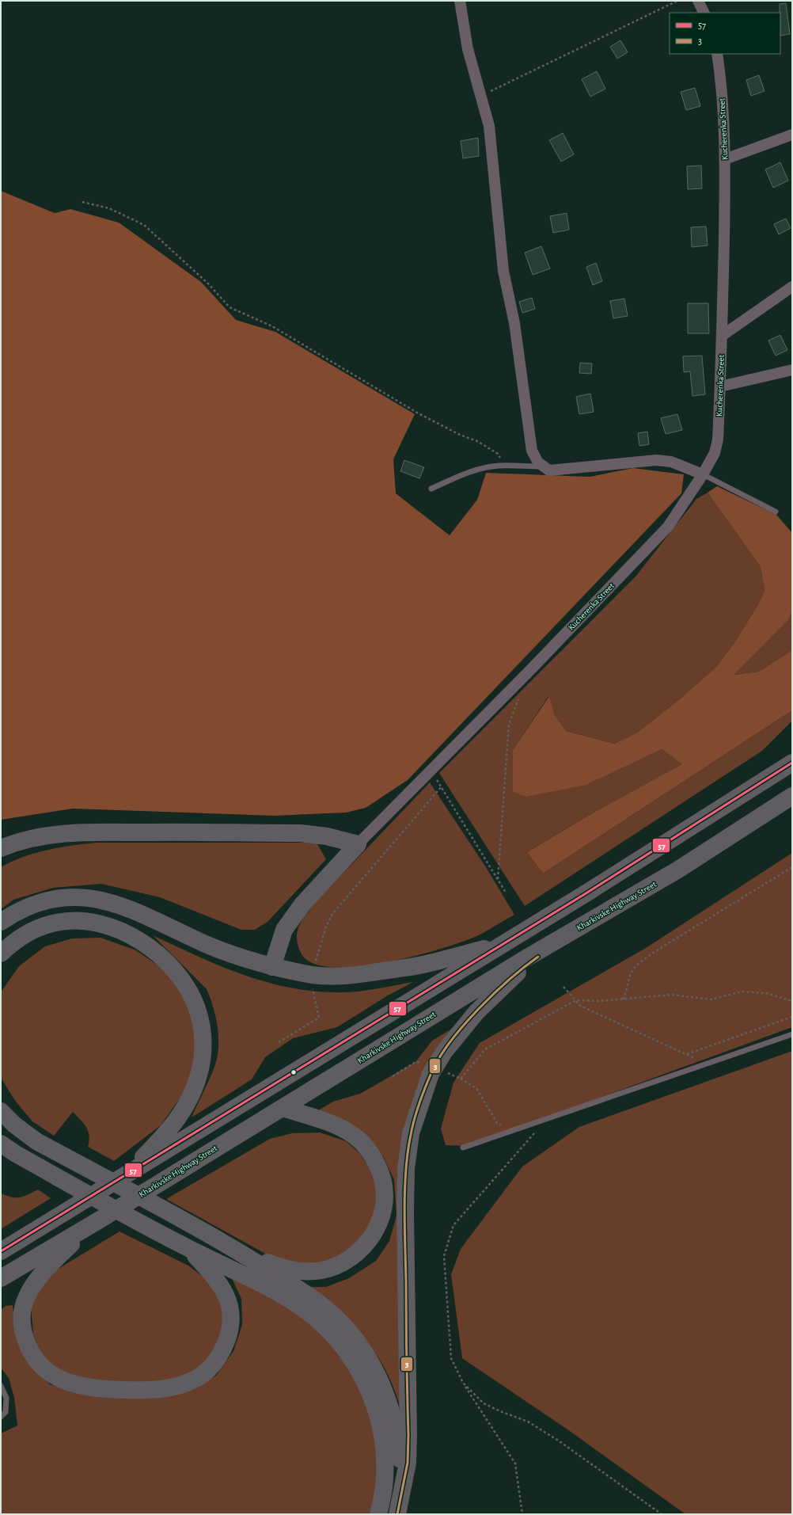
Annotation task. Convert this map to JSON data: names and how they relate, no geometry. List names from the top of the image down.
{
  "streets": {
    "highway": ["Kharkivske Highway Street"],
    "street": ["Kucherenka Street"]
  },
  "lines": ["transit line 57", "transit line 3"],
  "legend": ["57", "3"]
}
